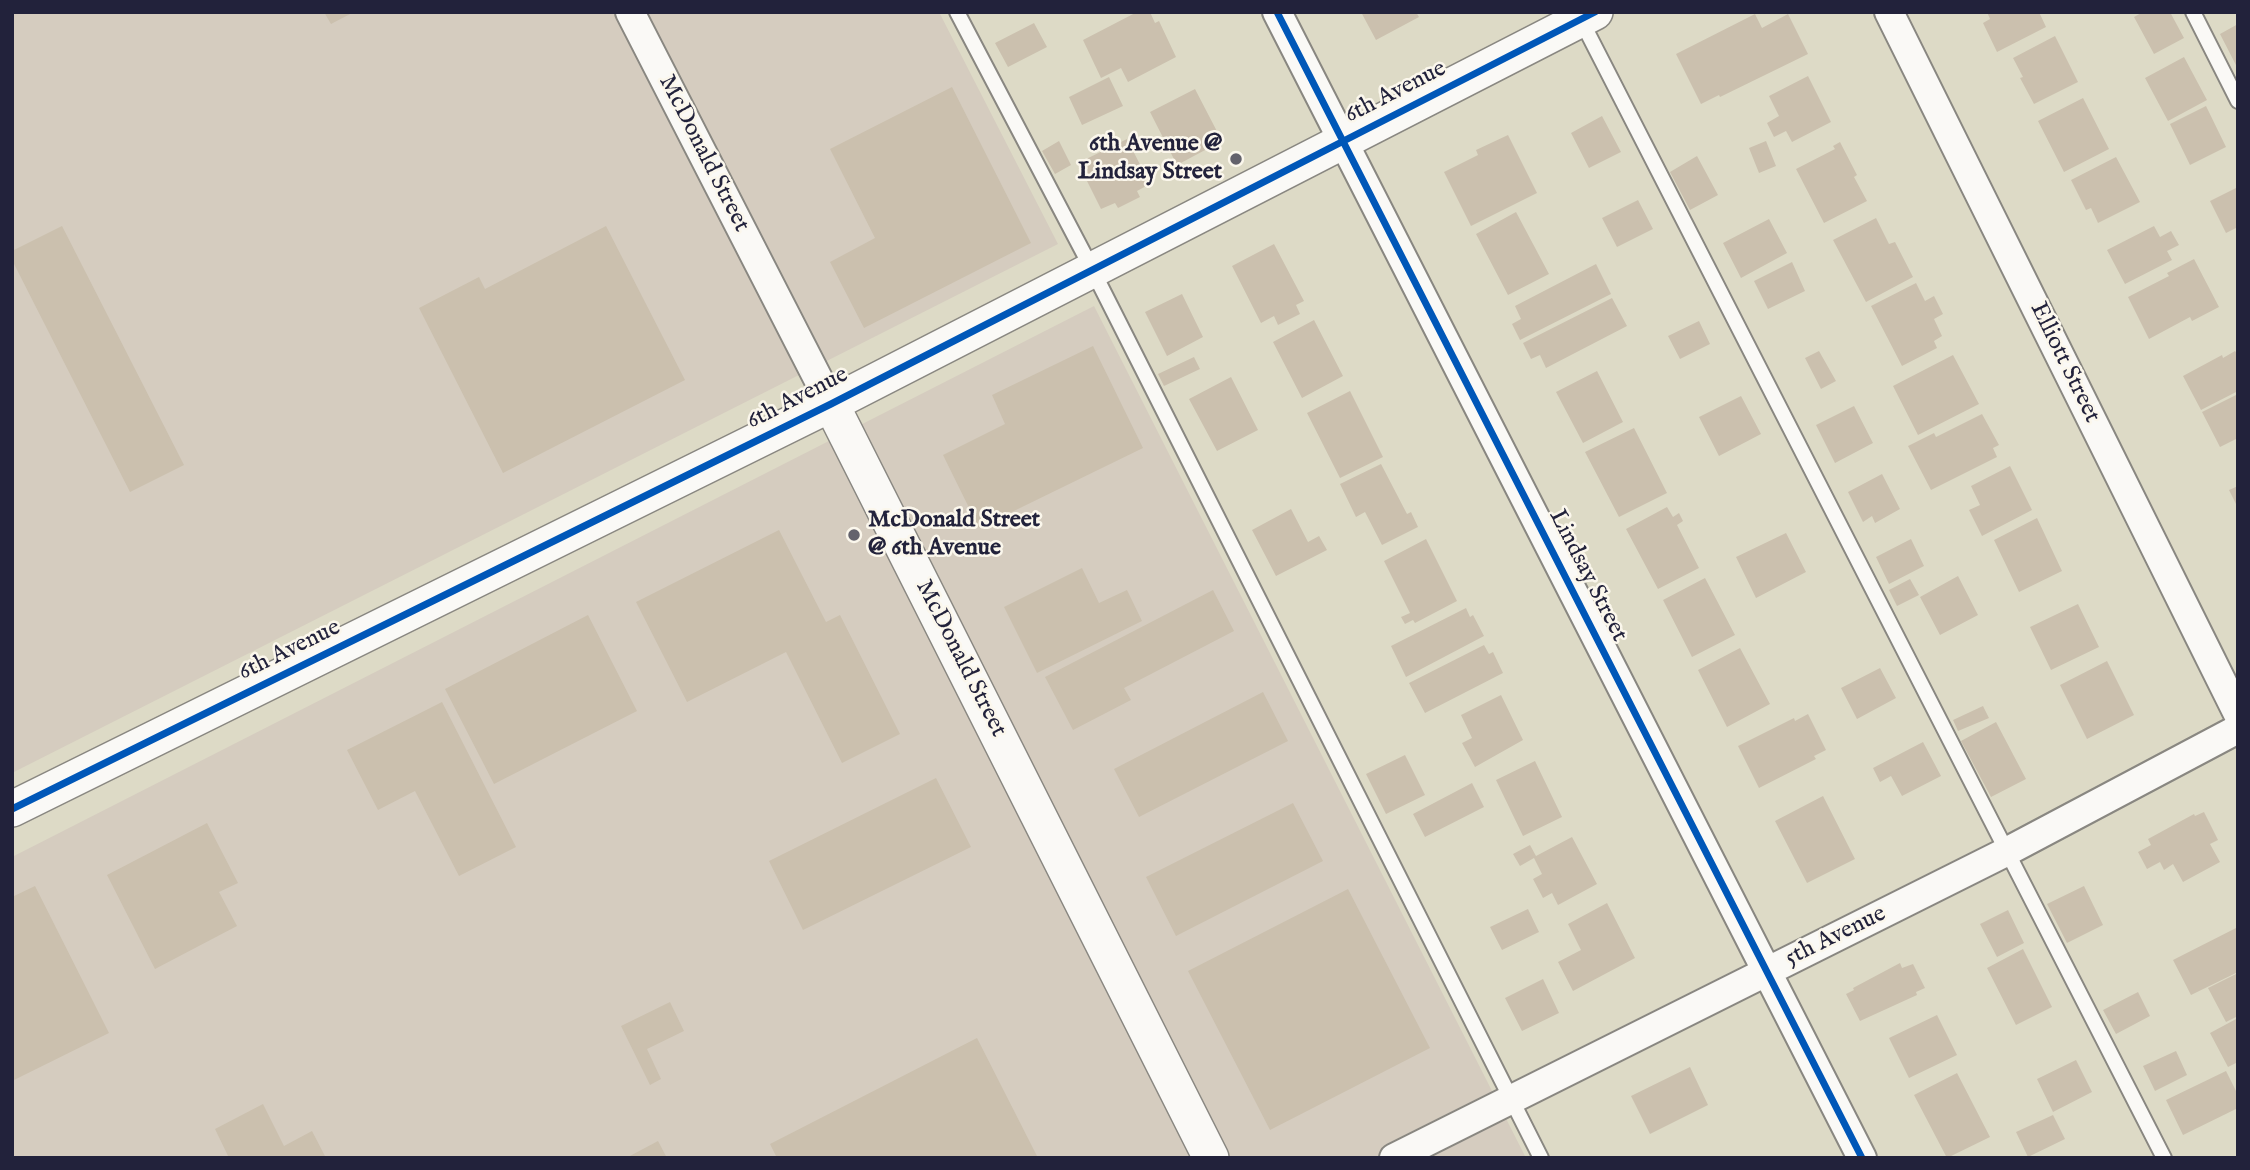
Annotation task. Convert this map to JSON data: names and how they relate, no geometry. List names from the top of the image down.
{
  "streets": {
    "street": [
      "6th Avenue",
      "McDonald Street",
      "Elliott Street",
      "Lindsay Street",
      "5th Avenue"
    ]
  },
  "crossings": [
    ["6th Avenue", "McDonald Street"],
    ["6th Avenue", "Lindsay Street"],
    ["Lindsay Street", "5th Avenue"]
  ],
  "places": ["6th Avenue @ Lindsay Street", "McDonald Street @ 6th Avenue"]
}
